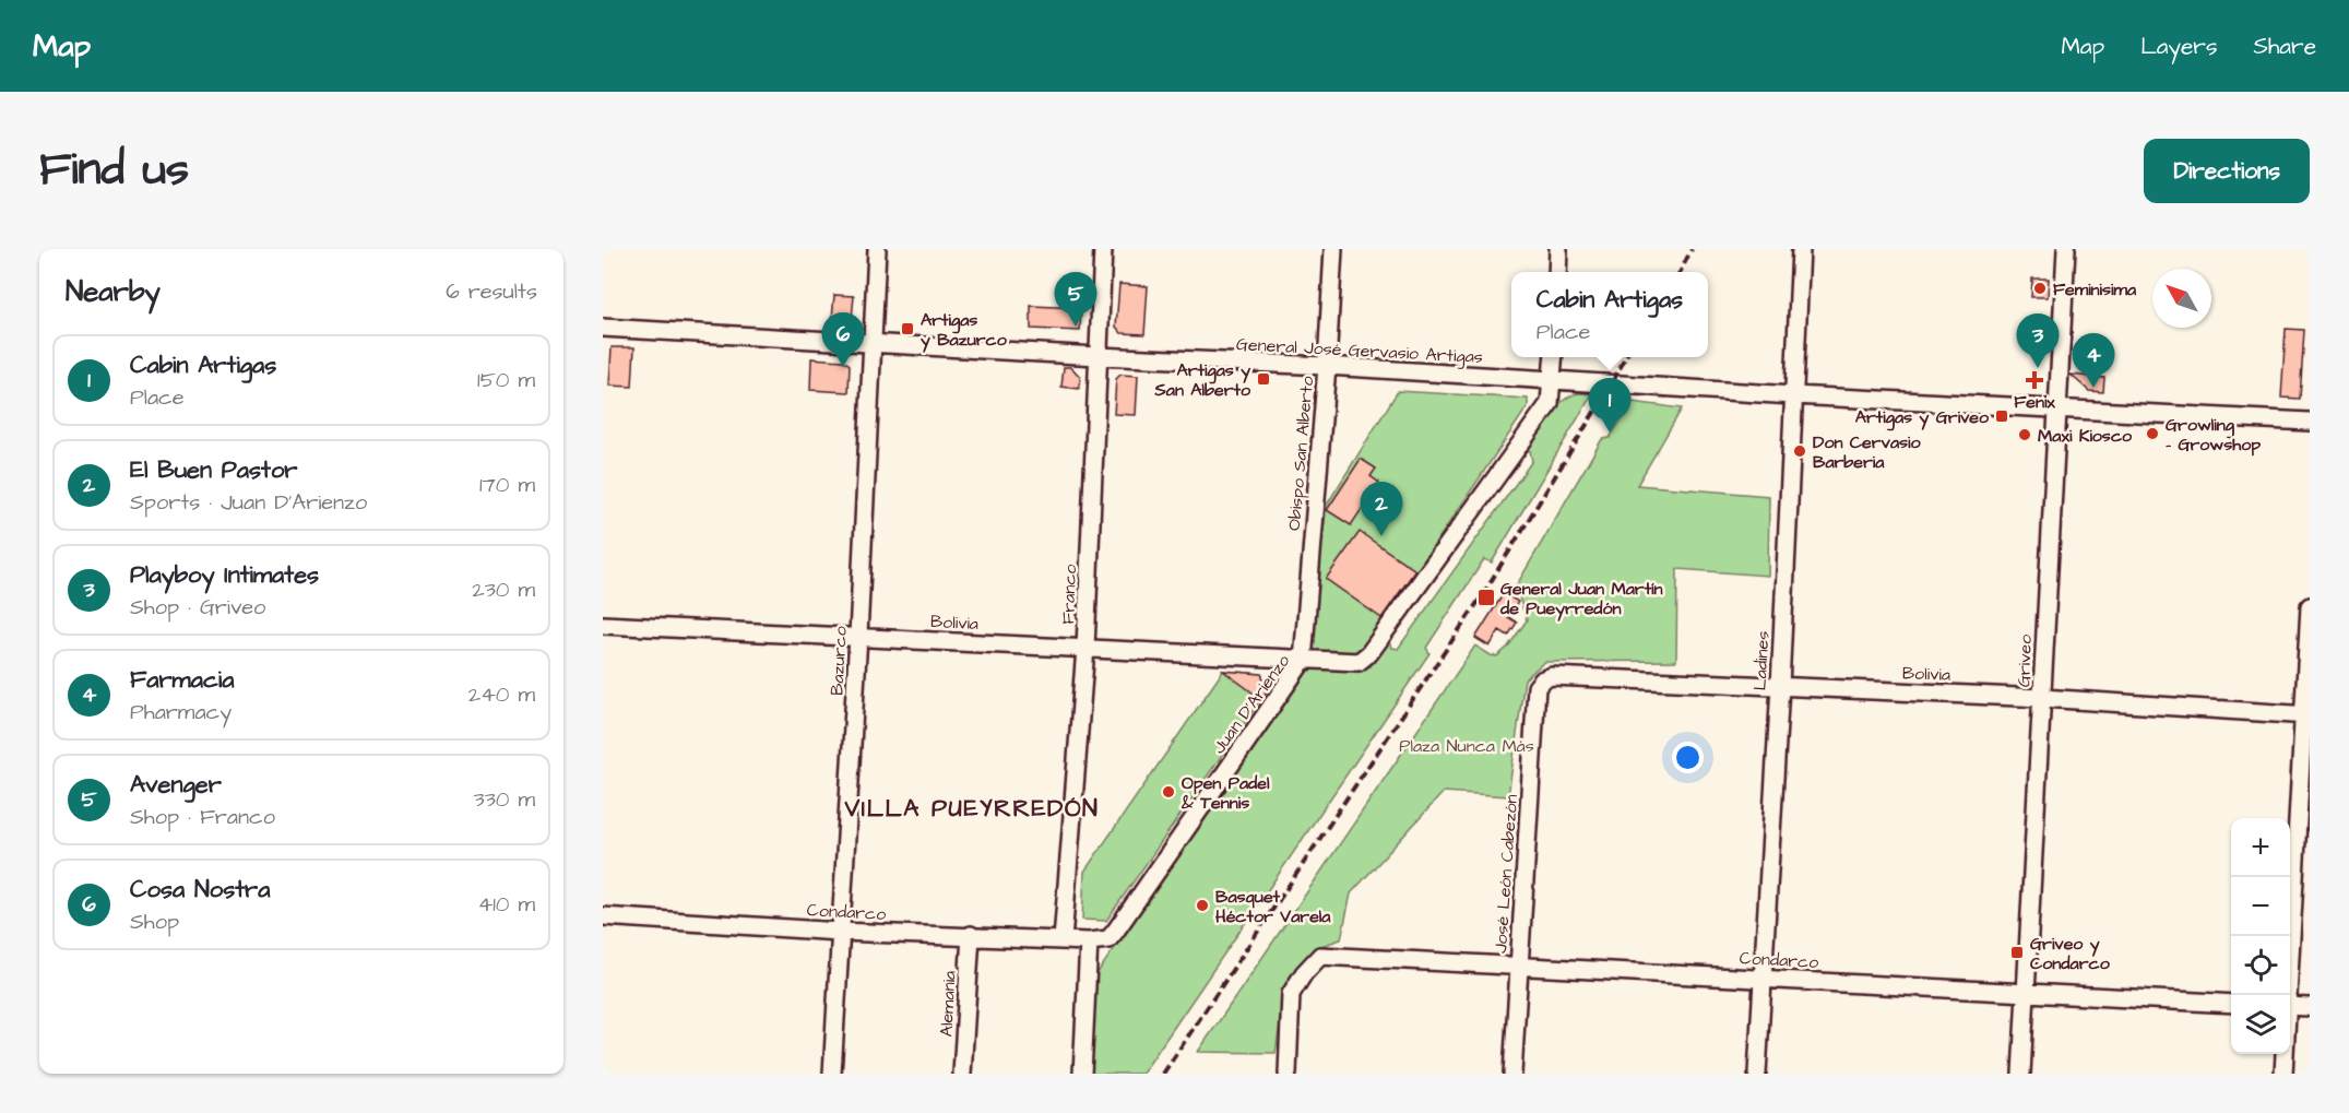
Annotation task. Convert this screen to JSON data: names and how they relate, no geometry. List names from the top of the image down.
{
  "streets": {
    "street": [
      "General José Gervasio Artigas",
      "Obispo San Alberto",
      "Franco",
      "Bolivia",
      "Bazurco",
      "Ladines",
      "Griveo",
      "Juan D’Arienzo",
      "José León Cabezón",
      "Condarco",
      "Alemania"
    ]
  },
  "crossings": [
    ["General José Gervasio Artigas", "Obispo San Alberto"],
    ["General José Gervasio Artigas", "Franco"],
    ["General José Gervasio Artigas", "Bazurco"],
    ["General José Gervasio Artigas", "Ladines"],
    ["General José Gervasio Artigas", "Griveo"],
    ["General José Gervasio Artigas", "Juan D’Arienzo"],
    ["Obispo San Alberto", "Bolivia"],
    ["Obispo San Alberto", "Juan D’Arienzo"],
    ["Franco", "Bolivia"],
    ["Franco", "Condarco"],
    ["Bolivia", "Bazurco"],
    ["Bolivia", "Ladines"],
    ["Bolivia", "Griveo"],
    ["Bolivia", "Juan D’Arienzo"],
    ["Bolivia", "José León Cabezón"],
    ["Bazurco", "Condarco"],
    ["Ladines", "Condarco"],
    ["Griveo", "Condarco"],
    ["Juan D’Arienzo", "Condarco"],
    ["José León Cabezón", "Condarco"],
    ["Condarco", "Alemania"]
  ],
  "districts": ["VILLA PUEYRREDÓN"],
  "parks": ["Plaza Nunca Más"],
  "places": {
    "other": [
      "Feminisima",
      "Growling - Growshop",
      "Maxi Kiosco",
      "Don Cervasio Barberia",
      "Open Padel & Tennis",
      "Basquet Héctor Varela"
    ],
    "transit": [
      "Artigas y Bazurco",
      "Artigas y San Alberto",
      "Artigas y Griveo",
      "General Juan Martín de Pueyrredón",
      "Griveo y Condarco"
    ],
    "health": ["Fenix"]
  },
  "north": "top left",
  "page": {
    "header": "Map",
    "nav": ["Map", "Layers", "Share"],
    "title": "Find us",
    "buttons": "Directions",
    "heading": ["Nearby", "6 results"],
    "popup": ["Cabin Artigas", "Place"],
    "pins": [
      "5",
      "6",
      "3",
      "4",
      "1",
      "2"
    ],
    "list": [
      {
        "mark": "1",
        "name": "Cabin Artigas",
        "note": "Place",
        "value": "150 m"
      },
      {
        "mark": "2",
        "name": "El Buen Pastor",
        "note": "Sports · Juan D’Arienzo",
        "value": "170 m"
      },
      {
        "mark": "3",
        "name": "Playboy Intimates",
        "note": "Shop · Griveo",
        "value": "230 m"
      },
      {
        "mark": "4",
        "name": "Farmacia",
        "note": "Pharmacy",
        "value": "240 m"
      },
      {
        "mark": "5",
        "name": "Avenger",
        "note": "Shop · Franco",
        "value": "330 m"
      },
      {
        "mark": "6",
        "name": "Cosa Nostra",
        "note": "Shop",
        "value": "410 m"
      }
    ],
    "map_buttons": ["+", "−"]
  }
}
